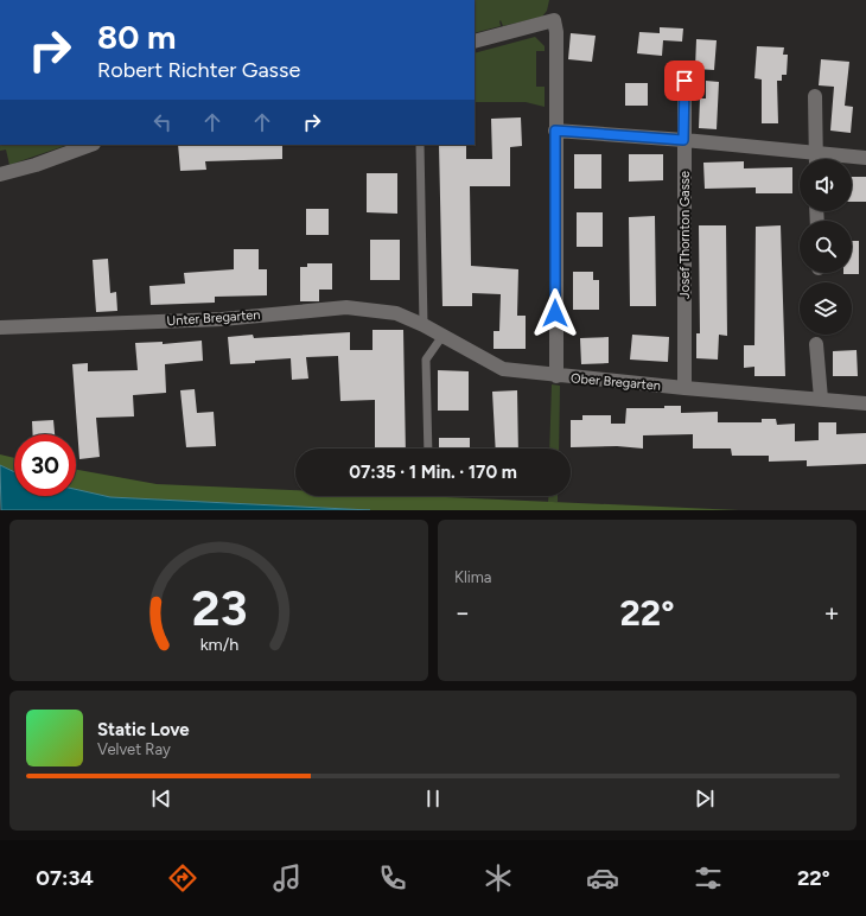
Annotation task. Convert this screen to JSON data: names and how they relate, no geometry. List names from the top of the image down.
{
  "streets": {
    "street": ["Josef Thornton Gasse", "Unter Bregarten", "Ober Bregarten"]
  },
  "crossings": [
    ["Josef Thornton Gasse", "Ober Bregarten"],
    ["Unter Bregarten", "Ober Bregarten"]
  ],
  "page": {
    "turn": ["80 m", "Robert Richter Gasse"],
    "limit": "30",
    "trip": "07:35 · 1 Min. · 170 m",
    "tile": "Klima",
    "heat": ["−", "22°", "+"],
    "song": ["Static Love", "Velvet Ray"],
    "tabs": ["07:34", "22°"],
    "gauge": ["23", "km/h"]
  }
}
